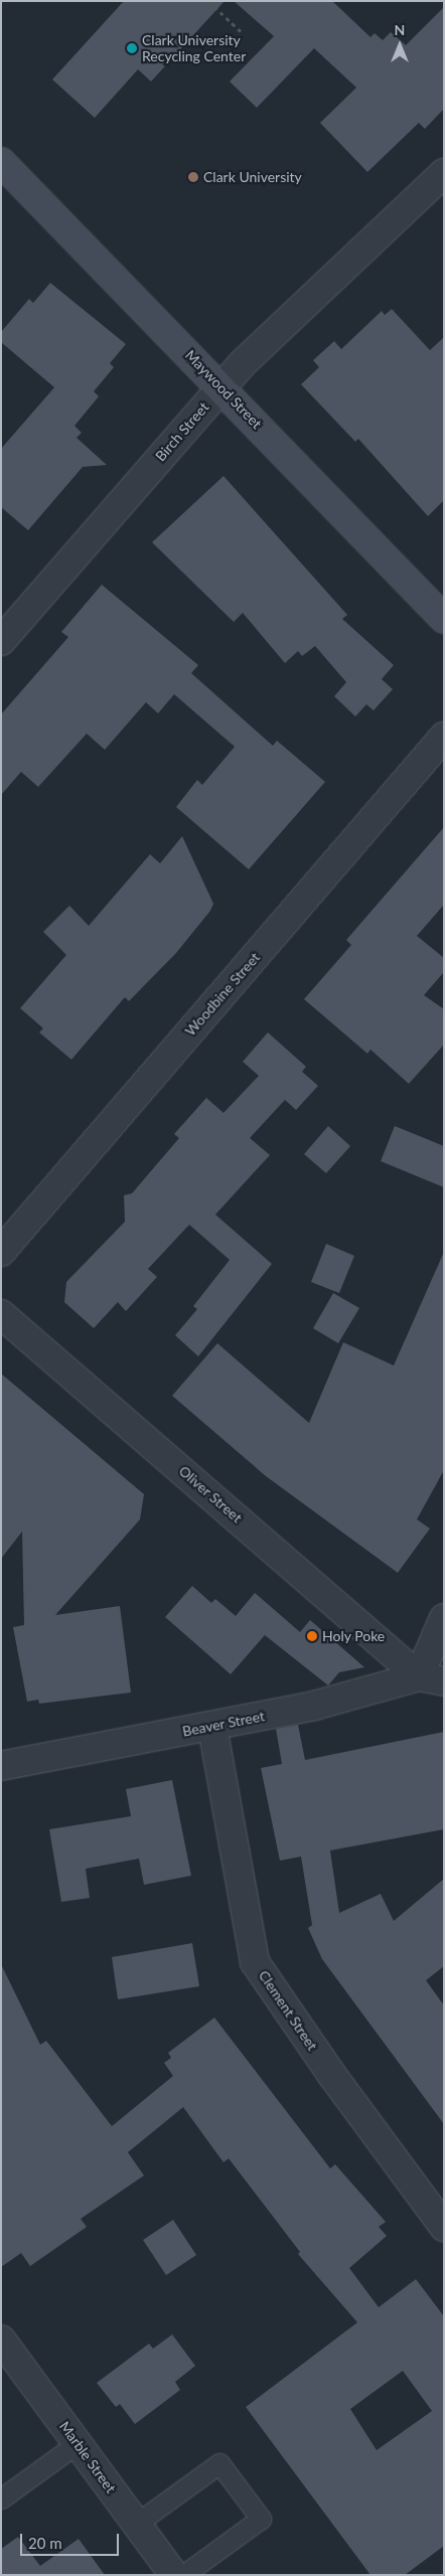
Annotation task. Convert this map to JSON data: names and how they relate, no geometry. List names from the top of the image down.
{
  "streets": {
    "street": [
      "Maywood Street",
      "Birch Street",
      "Woodbine Street",
      "Oliver Street",
      "Beaver Street",
      "Clement Street",
      "Marble Street"
    ]
  },
  "crossings": [
    ["Maywood Street", "Birch Street"],
    ["Oliver Street", "Beaver Street"],
    ["Beaver Street", "Clement Street"]
  ],
  "places": ["Clark University Recycling Center", "Clark University", "Holy Poke"],
  "scale_bar": "20 m",
  "north": "top"
}
